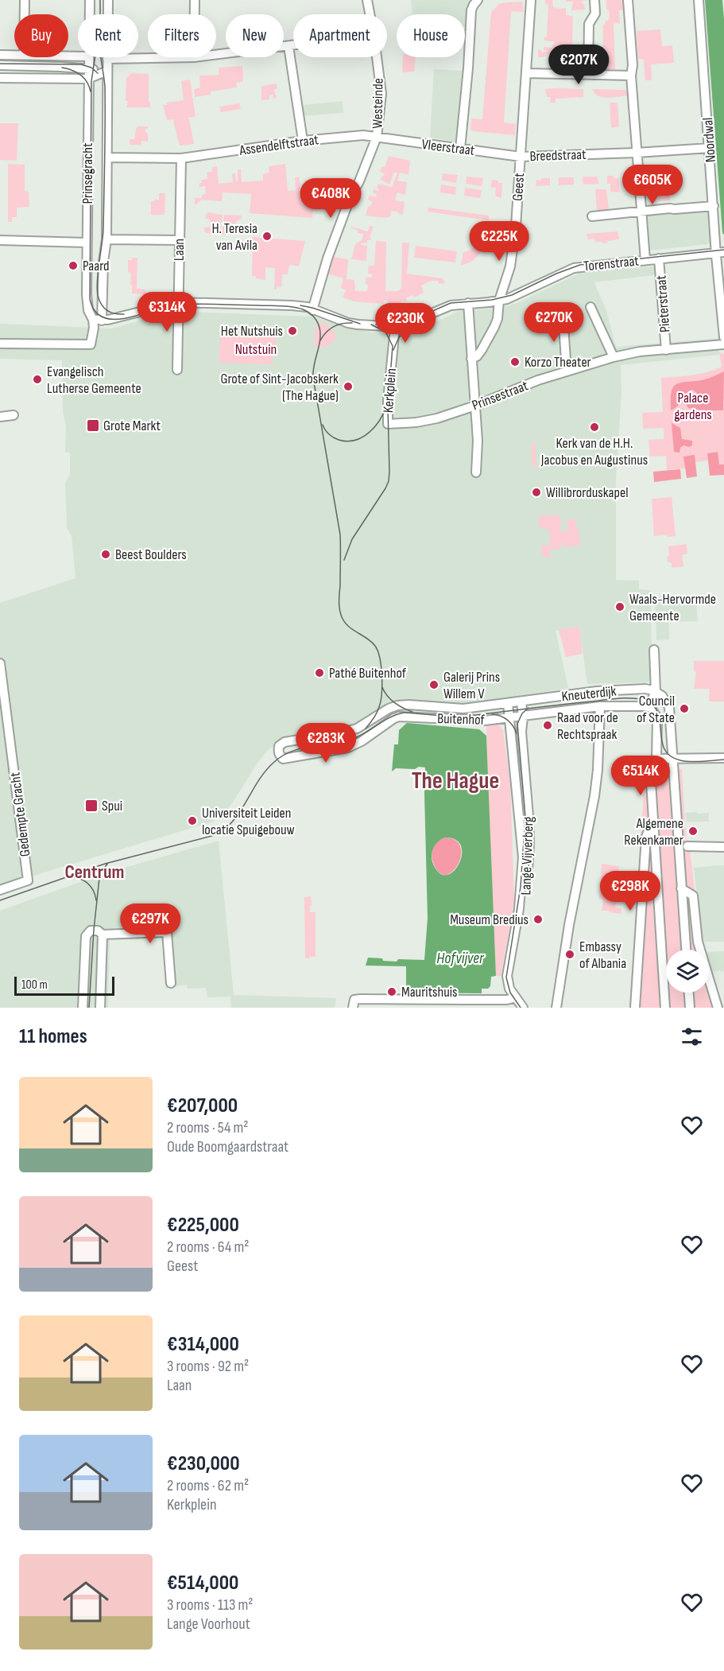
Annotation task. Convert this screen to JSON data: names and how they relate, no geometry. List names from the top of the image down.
{
  "streets": {
    "street": [
      "Westeinde",
      "Noordwal",
      "Assendelftstraat",
      "Vleerstraat",
      "Breedstraat",
      "Prinsegracht",
      "Geest",
      "Laan",
      "Torenstraat",
      "Pieterstraat",
      "Kerkplein",
      "Prinsestraat",
      "Kneuterdijk",
      "Buitenhof",
      "Gedempte Gracht",
      "Lange Vijverberg"
    ]
  },
  "crossings": [
    ["Westeinde", "Assendelftstraat"],
    ["Westeinde", "Vleerstraat"],
    ["Westeinde", "Torenstraat"],
    ["Noordwal", "Breedstraat"],
    ["Noordwal", "Torenstraat"],
    ["Assendelftstraat", "Vleerstraat"],
    ["Assendelftstraat", "Prinsegracht"],
    ["Assendelftstraat", "Laan"],
    ["Vleerstraat", "Breedstraat"],
    ["Vleerstraat", "Geest"],
    ["Breedstraat", "Geest"],
    ["Prinsegracht", "Torenstraat"],
    ["Geest", "Torenstraat"],
    ["Laan", "Torenstraat"],
    ["Torenstraat", "Pieterstraat"],
    ["Torenstraat", "Kerkplein"],
    ["Pieterstraat", "Prinsestraat"],
    ["Kerkplein", "Prinsestraat"],
    ["Kneuterdijk", "Buitenhof"],
    ["Kneuterdijk", "Lange Vijverberg"],
    ["Buitenhof", "Lange Vijverberg"]
  ],
  "districts": ["The Hague", "Centrum"],
  "water": ["Hofvijver"],
  "parks": ["Nutstuin", "Palace gardens"],
  "places": {
    "other": [
      "H. Teresia van Avila",
      "Paard",
      "Het Nutshuis",
      "Korzo Theater",
      "Evangelisch Lutherse Gemeente",
      "Grote of Sint-Jacobskerk (The Hague)",
      "Kerk van de H.H. Jacobus en Augustinus",
      "Willibrorduskapel",
      "Beest Boulders",
      "Waals-Hervormde Gemeente",
      "Pathé Buitenhof",
      "Galerij Prins Willem V",
      "Council of State",
      "Raad voor de Rechtspraak",
      "Universiteit Leiden locatie Spuigebouw",
      "Algemene Rekenkamer",
      "Museum Bredius",
      "Embassy of Albania",
      "Mauritshuis"
    ],
    "transit": ["Grote Markt", "Spui"]
  },
  "scale_bar": "100 m",
  "page": {
    "chip": [
      "Buy",
      "Rent",
      "Filters",
      "New",
      "Apartment",
      "House"
    ],
    "price": [
      "€207K",
      "€605K",
      "€408K",
      "€225K",
      "€314K",
      "€270K",
      "€230K",
      "€283K",
      "€514K",
      "€298K",
      "€297K"
    ],
    "scale": "100 m",
    "heading": "11 homes",
    "list": [
      {
        "name": "€207,000",
        "note": "2 rooms · 54 m² · Oude Boomgaardstraat"
      },
      {
        "name": "€225,000",
        "note": "2 rooms · 64 m² · Geest"
      },
      {
        "name": "€314,000",
        "note": "3 rooms · 92 m² · Laan"
      },
      {
        "name": "€230,000",
        "note": "2 rooms · 62 m² · Kerkplein"
      },
      {
        "name": "€514,000",
        "note": "3 rooms · 113 m² · Lange Voorhout"
      }
    ]
  }
}
